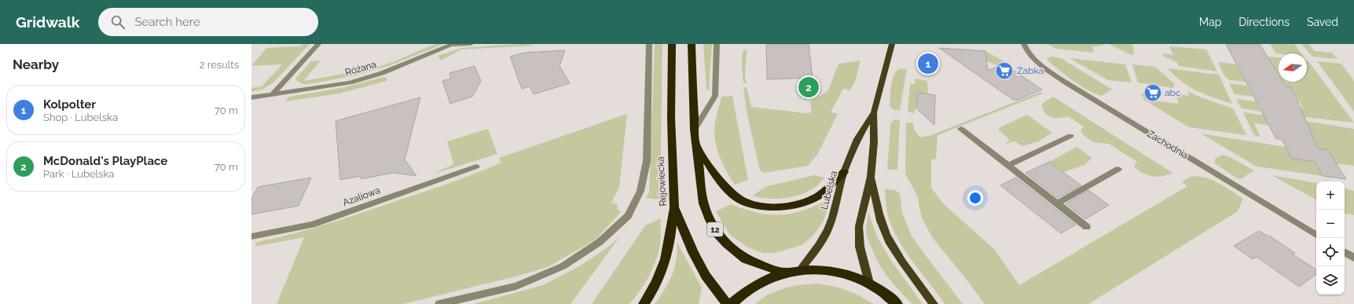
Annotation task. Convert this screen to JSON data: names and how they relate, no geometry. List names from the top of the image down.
{
  "streets": {
    "highway": ["Rejowiecka", "12"],
    "main road": ["Lubelska"],
    "street": ["Różana", "Zachodnia", "Azaliowa"]
  },
  "crossings": [
    ["Lubelska", "12"]
  ],
  "places": {
    "supermarket": ["Żabka", "abc"]
  },
  "north": "left",
  "page": {
    "header": "Gridwalk",
    "search": "Search here",
    "nav": ["Map", "Directions", "Saved"],
    "heading": ["Nearby", "2 results"],
    "pins": ["1", "2"],
    "list": [
      {
        "mark": "1",
        "name": "Kolpolter",
        "note": "Shop · Lubelska",
        "value": "70 m"
      },
      {
        "mark": "2",
        "name": "McDonald's PlayPlace",
        "note": "Park · Lubelska",
        "value": "70 m"
      }
    ],
    "map_buttons": ["+", "−"]
  }
}
